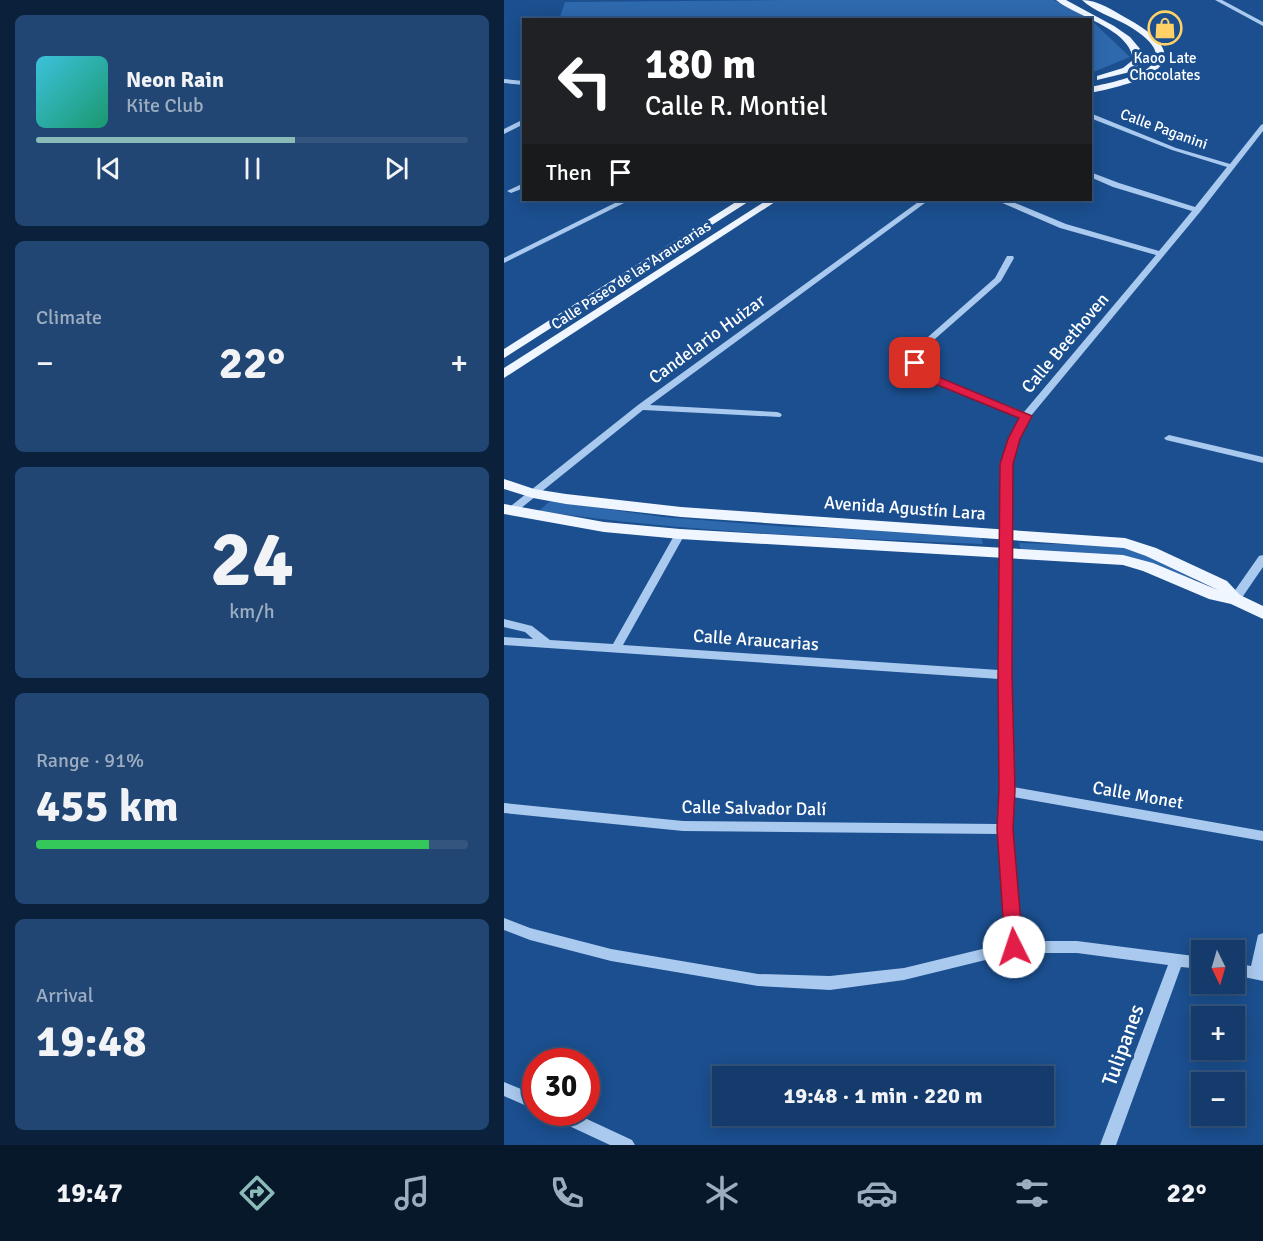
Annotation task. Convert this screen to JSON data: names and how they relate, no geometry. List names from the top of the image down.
{
  "streets": {
    "main road": ["Calle Paseo de las Araucarias", "Avenida Agustín Lara"],
    "street": [
      "Calle Paganini",
      "Candelario Huizar",
      "Calle Beethoven",
      "Calle Araucarias",
      "Calle Monet",
      "Calle Salvador Dalí",
      "Tulipanes"
    ]
  },
  "crossings": [
    ["Calle Paganini", "Calle Beethoven"],
    ["Candelario Huizar", "Avenida Agustín Lara"],
    ["Calle Beethoven", "Avenida Agustín Lara"],
    ["Calle Beethoven", "Calle Araucarias"],
    ["Calle Beethoven", "Calle Monet"],
    ["Calle Beethoven", "Calle Salvador Dalí"]
  ],
  "places": {
    "shop": ["Kaoo Late Chocolates"]
  },
  "north": "bottom",
  "page": {
    "turn": ["180 m", "Calle R. Montiel"],
    "song": ["Neon Rain", "Kite Club"],
    "then": "Then",
    "tile": [
      "Climate",
      ["24", "km/h"],
      ["Range · 91%", "455 km"],
      ["Arrival", "19:48"]
    ],
    "heat": ["−", "22°", "+"],
    "map_buttons": ["+", "−"],
    "limit": "30",
    "trip": "19:48 · 1 min · 220 m",
    "tabs": ["19:47", "22°"]
  }
}
